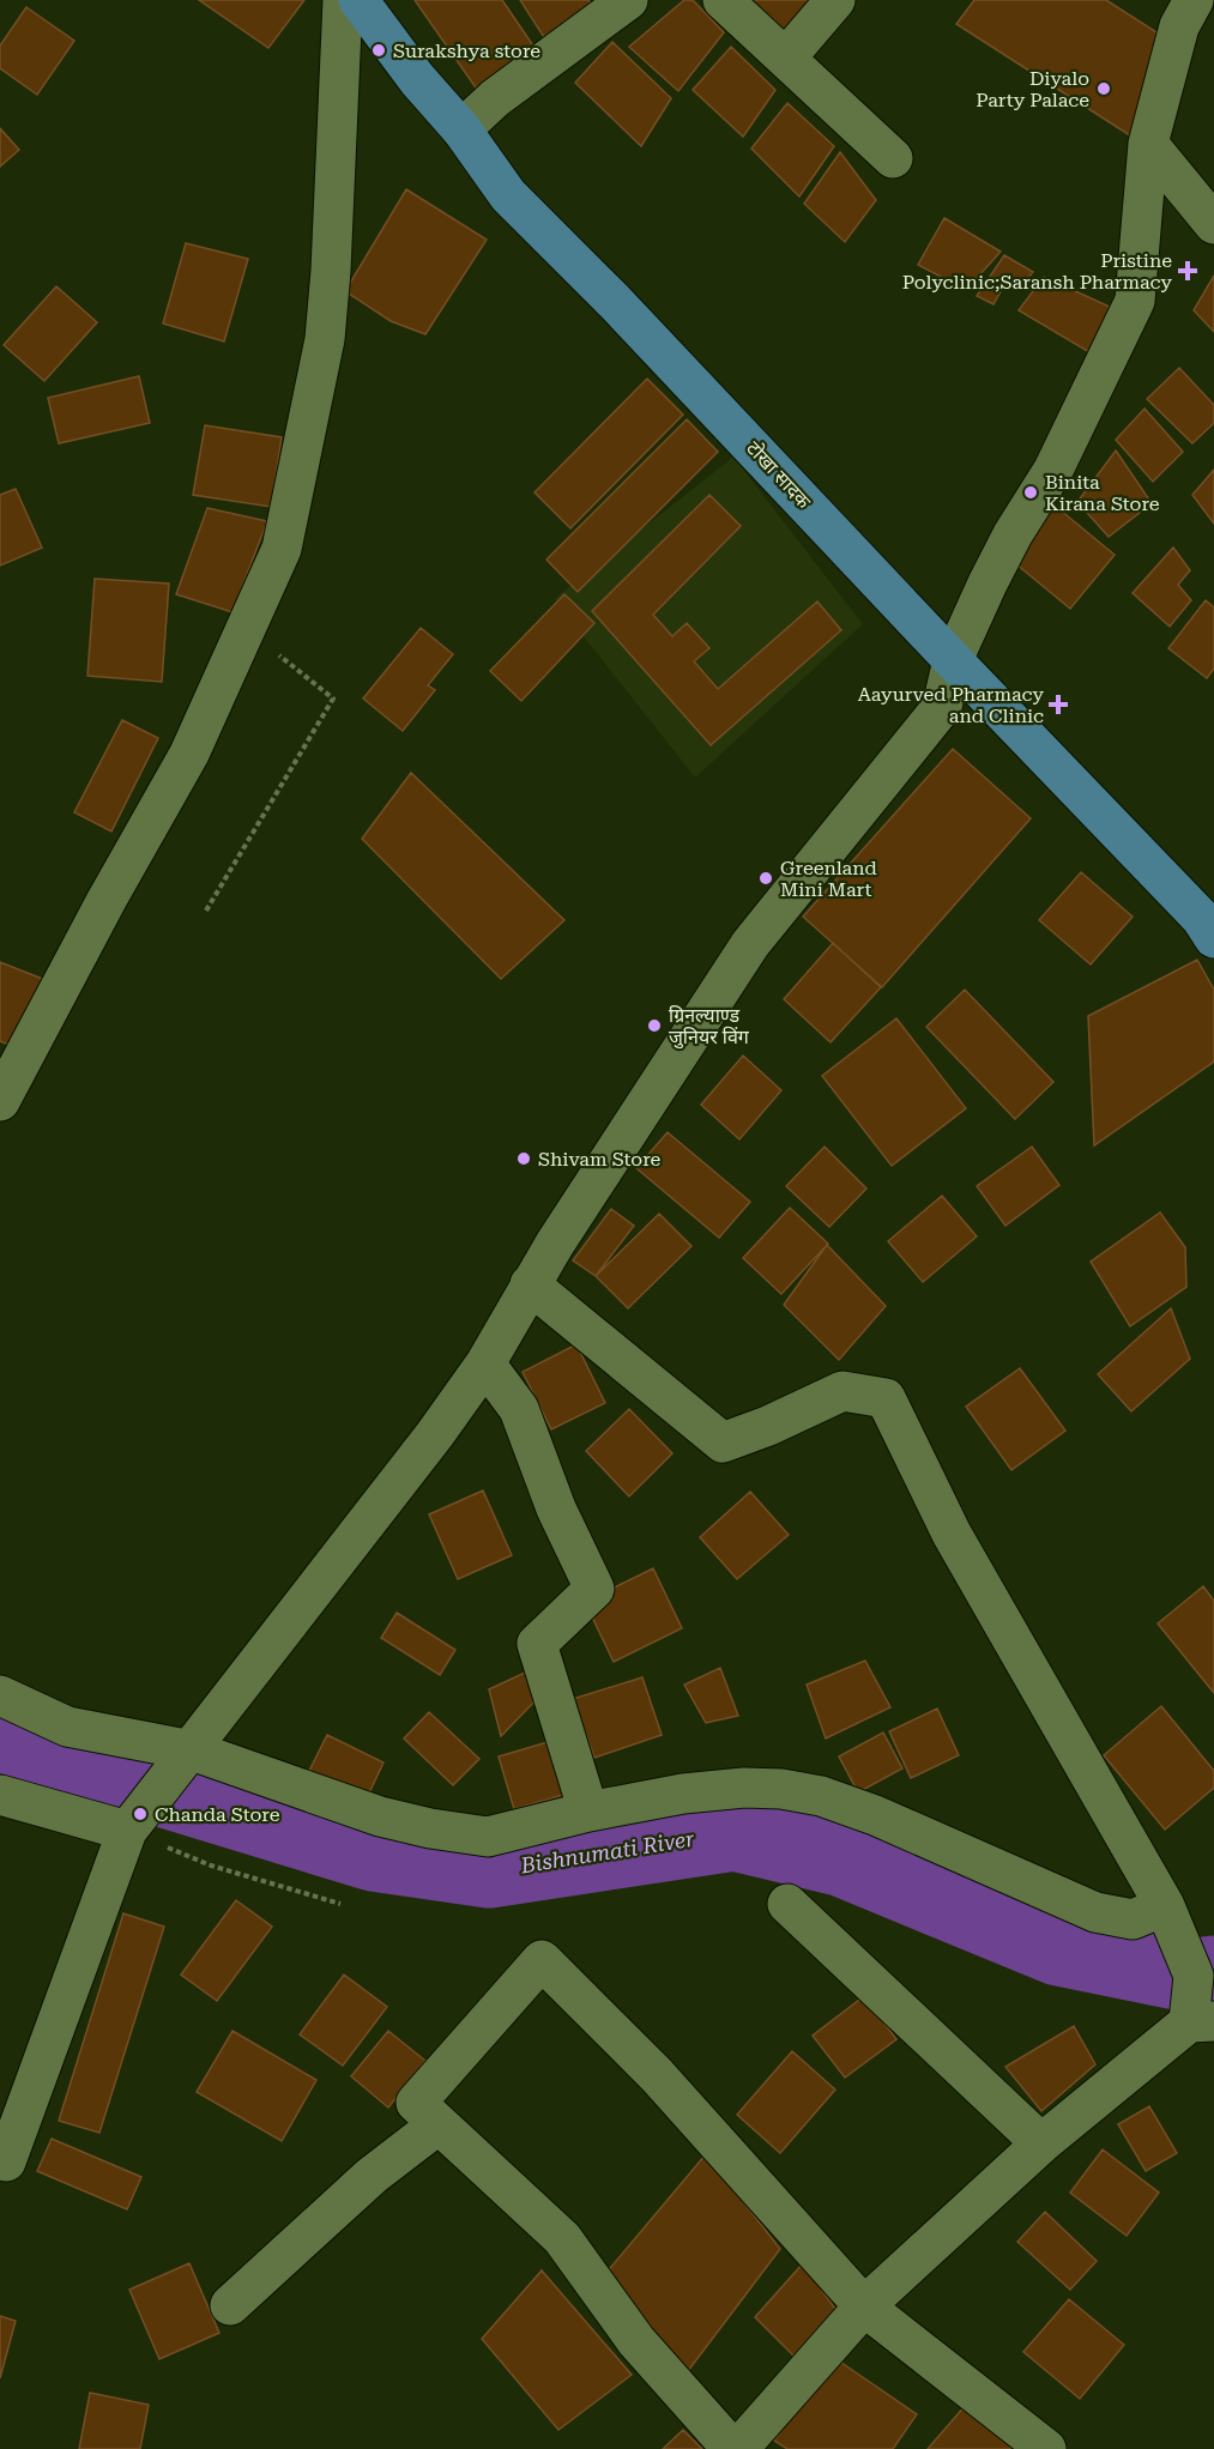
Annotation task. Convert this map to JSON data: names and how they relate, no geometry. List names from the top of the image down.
{
  "streets": {
    "main road": ["टोखा सादक"]
  },
  "water": ["Bishnumati River"],
  "places": {
    "other": [
      "Surakshya store",
      "Diyalo Party Palace",
      "Binita Kirana Store",
      "Greenland Mini Mart",
      "ग्रिनल्याण्ड जुनियर विंग",
      "Shivam Store",
      "Chanda Store"
    ],
    "health": ["Pristine Polyclinic;Saransh Pharmacy", "Aayurved Pharmacy and Clinic"]
  }
}
